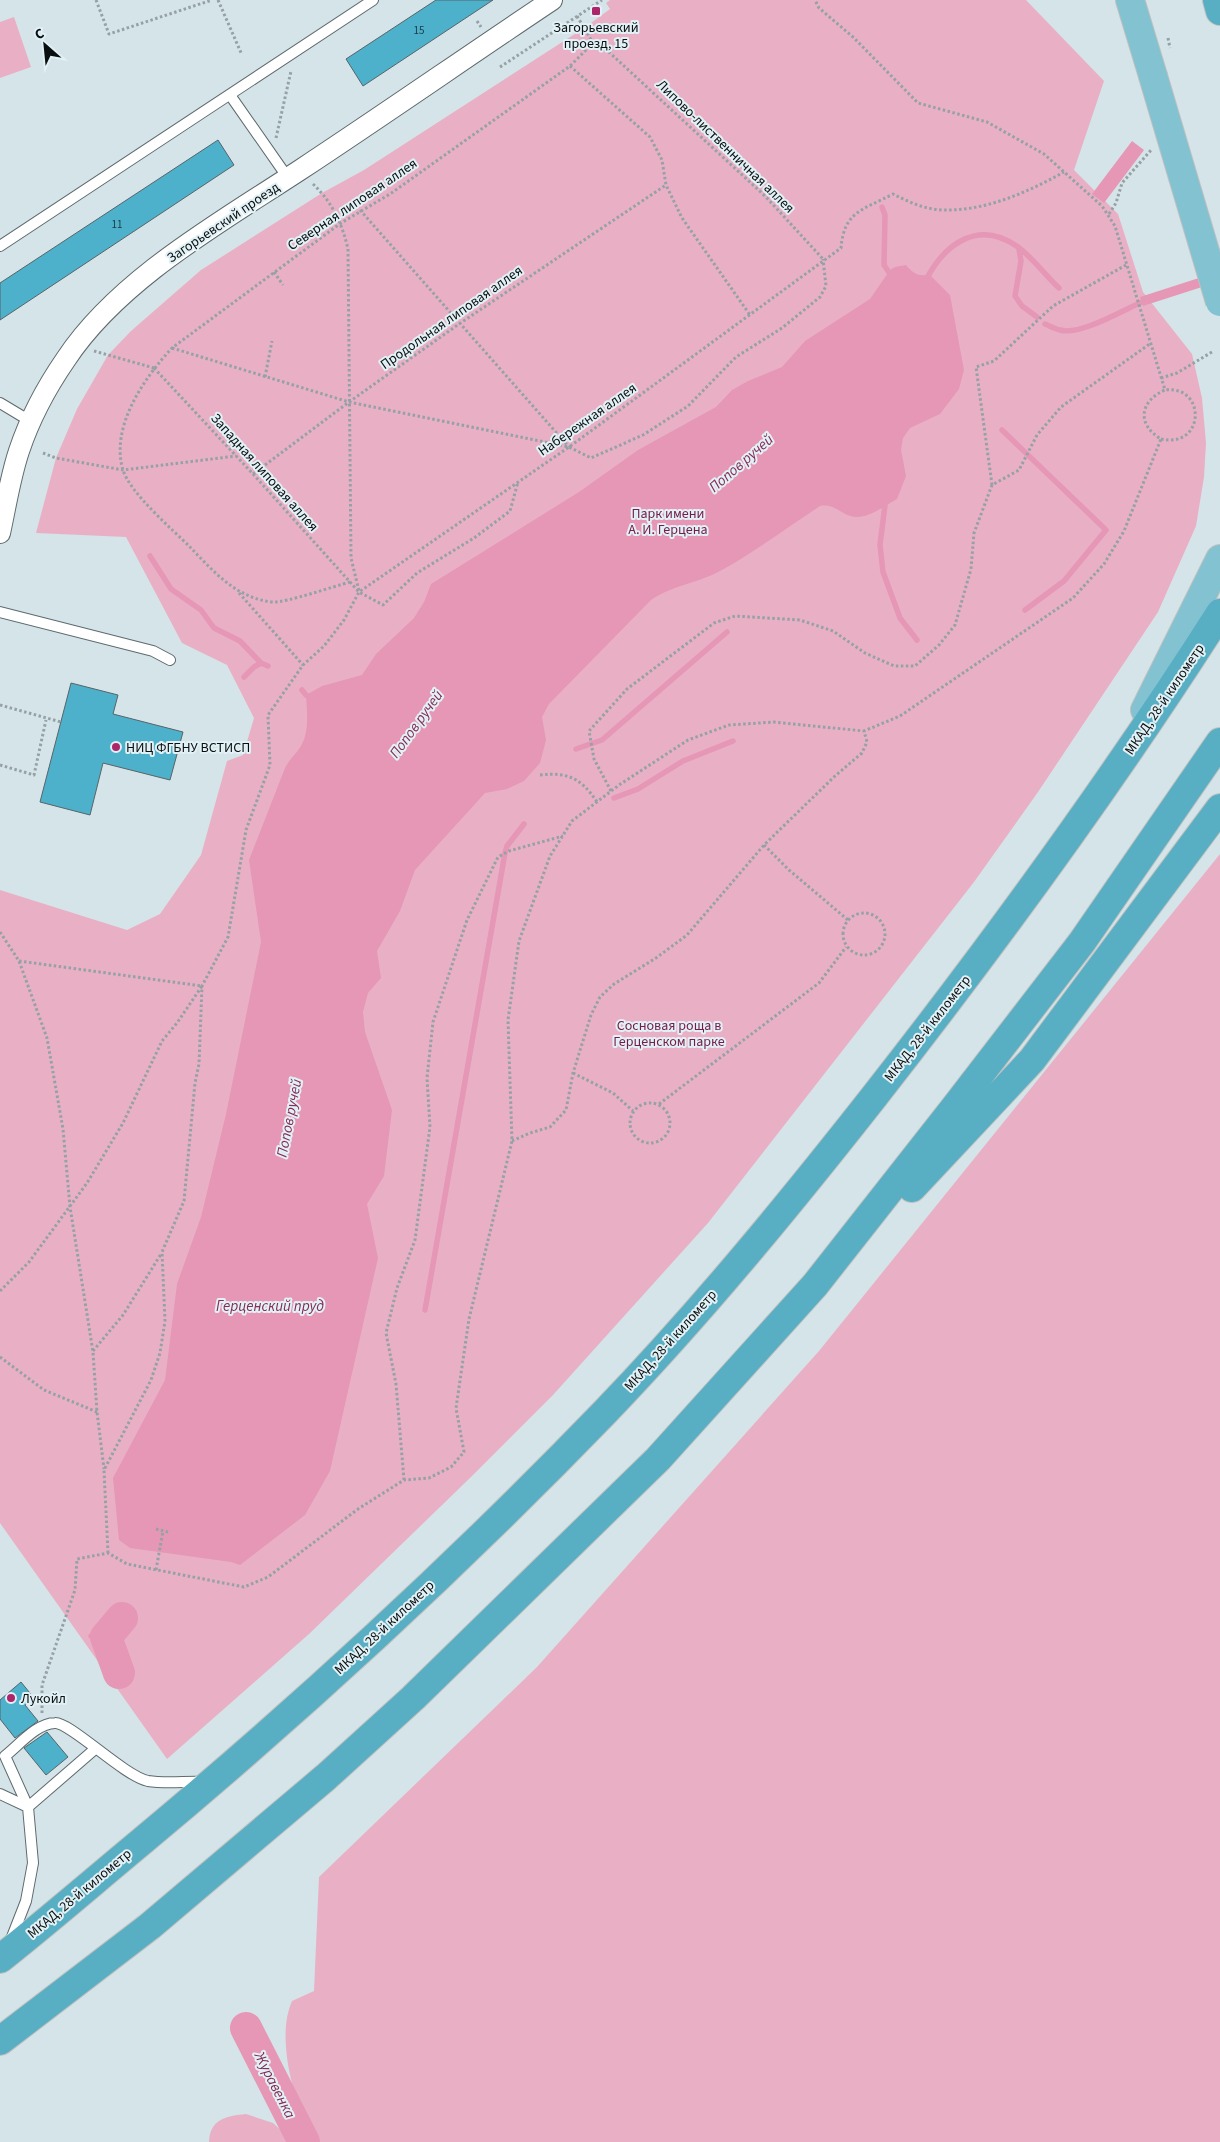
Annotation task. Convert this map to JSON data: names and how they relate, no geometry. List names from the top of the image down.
{
  "streets": {
    "highway": ["МКАД, 28-й километр"],
    "street": ["Загорьевский проезд"],
    "path": [
      "Липово-лиственничная аллея",
      "Северная липовая аллея",
      "Продольная липовая аллея",
      "Набережная аллея",
      "Западная липовая аллея"
    ]
  },
  "crossings": [
    ["Липово-лиственничная аллея", "Северная липовая аллея"],
    ["Липово-лиственничная аллея", "Набережная аллея"],
    ["Северная липовая аллея", "Западная липовая аллея"],
    ["Продольная липовая аллея", "Западная липовая аллея"],
    ["Набережная аллея", "Западная липовая аллея"]
  ],
  "water": ["Попов ручей", "Герценский пруд", "Журавенка"],
  "parks": ["Парк имени А. И. Герцена", "Сосновая роща в Герценском парке"],
  "places": {
    "transit": ["Загорьевский проезд, 15"],
    "other": ["НИЦ ФГБНУ ВСТИСП", "Лукойл"]
  },
  "house_numbers": ["15", "11"],
  "north": "top left"
}
